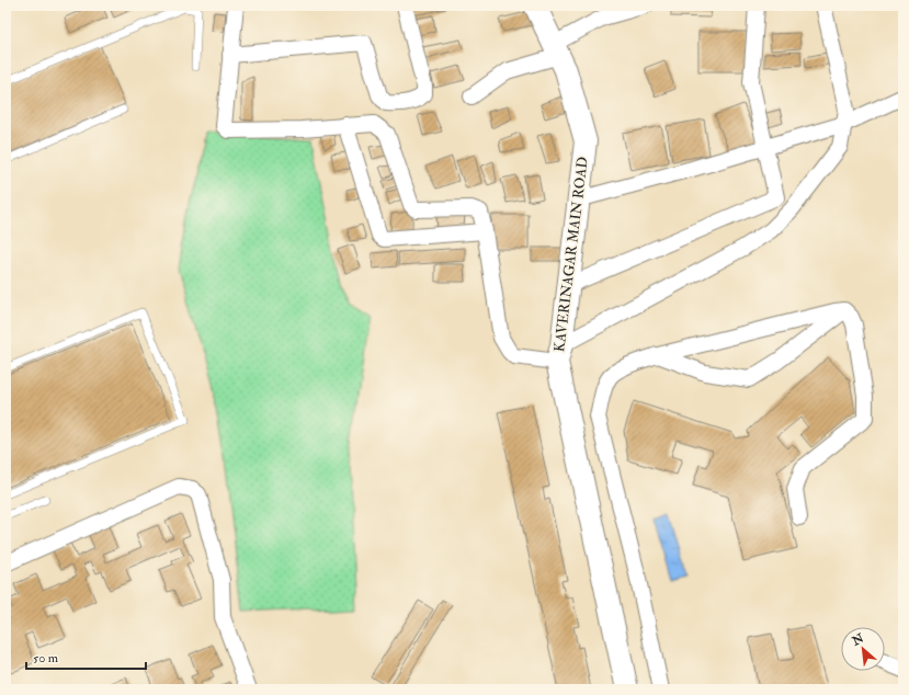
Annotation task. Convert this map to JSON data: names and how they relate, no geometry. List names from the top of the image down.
{
  "streets": {
    "street": ["KAVERINAGAR MAIN ROAD"]
  },
  "scale_bar": "50 m",
  "north": "top left"
}
